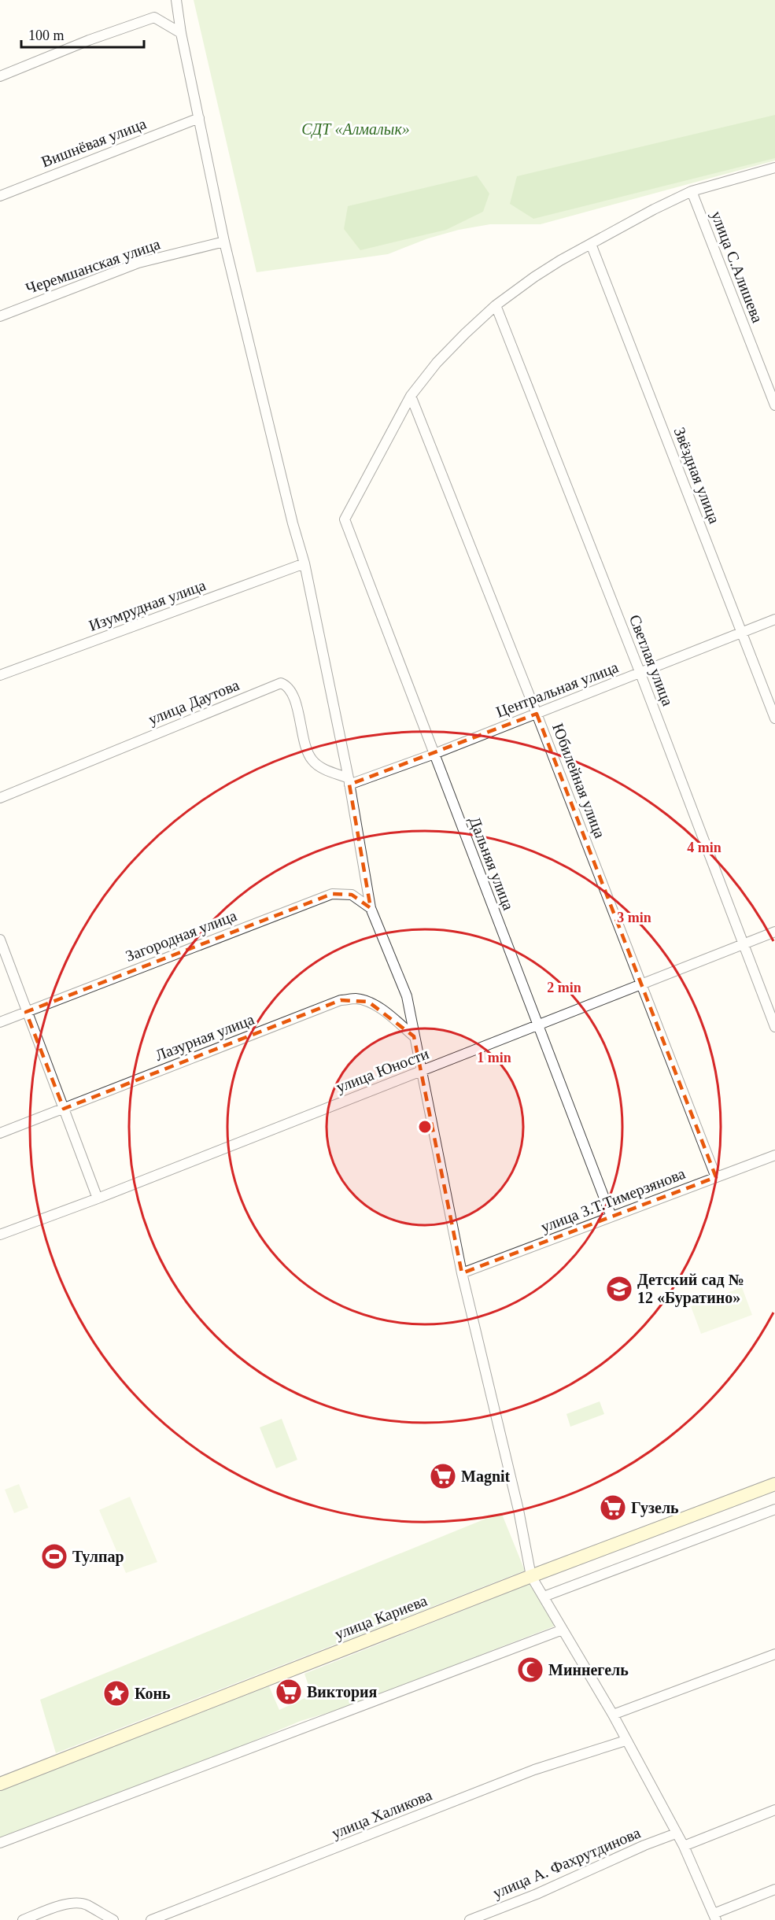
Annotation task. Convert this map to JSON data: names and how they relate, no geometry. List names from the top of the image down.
{
  "streets": {
    "main road": ["улица Кариева"],
    "street": [
      "Вишнёвая улица",
      "Черемшанская улица",
      "улица С.Алишева",
      "Звёздная улица",
      "Изумрудная улица",
      "Светлая улица",
      "Центральная улица",
      "улица Даутова",
      "Юбилейная улица",
      "Дальняя улица",
      "Загородная улица",
      "Лазурная улица",
      "улица Юности",
      "улица З.Т.Тимерзянова",
      "улица Халикова",
      "улица А. Фахрутдинова"
    ]
  },
  "crossings": [
    ["Звёздная улица", "Центральная улица"],
    ["Светлая улица", "Центральная улица"],
    ["Светлая улица", "улица Юности"],
    ["Центральная улица", "улица Даутова"],
    ["Центральная улица", "Юбилейная улица"],
    ["Центральная улица", "Дальняя улица"],
    ["Юбилейная улица", "Дальняя улица"],
    ["Юбилейная улица", "улица Юности"],
    ["Юбилейная улица", "улица З.Т.Тимерзянова"],
    ["Дальняя улица", "улица Юности"],
    ["Дальняя улица", "улица З.Т.Тимерзянова"]
  ],
  "parks": ["СДТ «Алмалык»"],
  "places": {
    "school or university": ["Детский сад № 12 «Буратино»"],
    "supermarket": ["Magnit", "Гузель", "Виктория"],
    "sports": ["Тулпар"],
    "mosque": ["Миннегель"],
    "place": ["Конь"]
  },
  "scale_bar": "100 m",
  "rings": [
    "4 min",
    "3 min",
    "2 min",
    "1 min"
  ]
}
